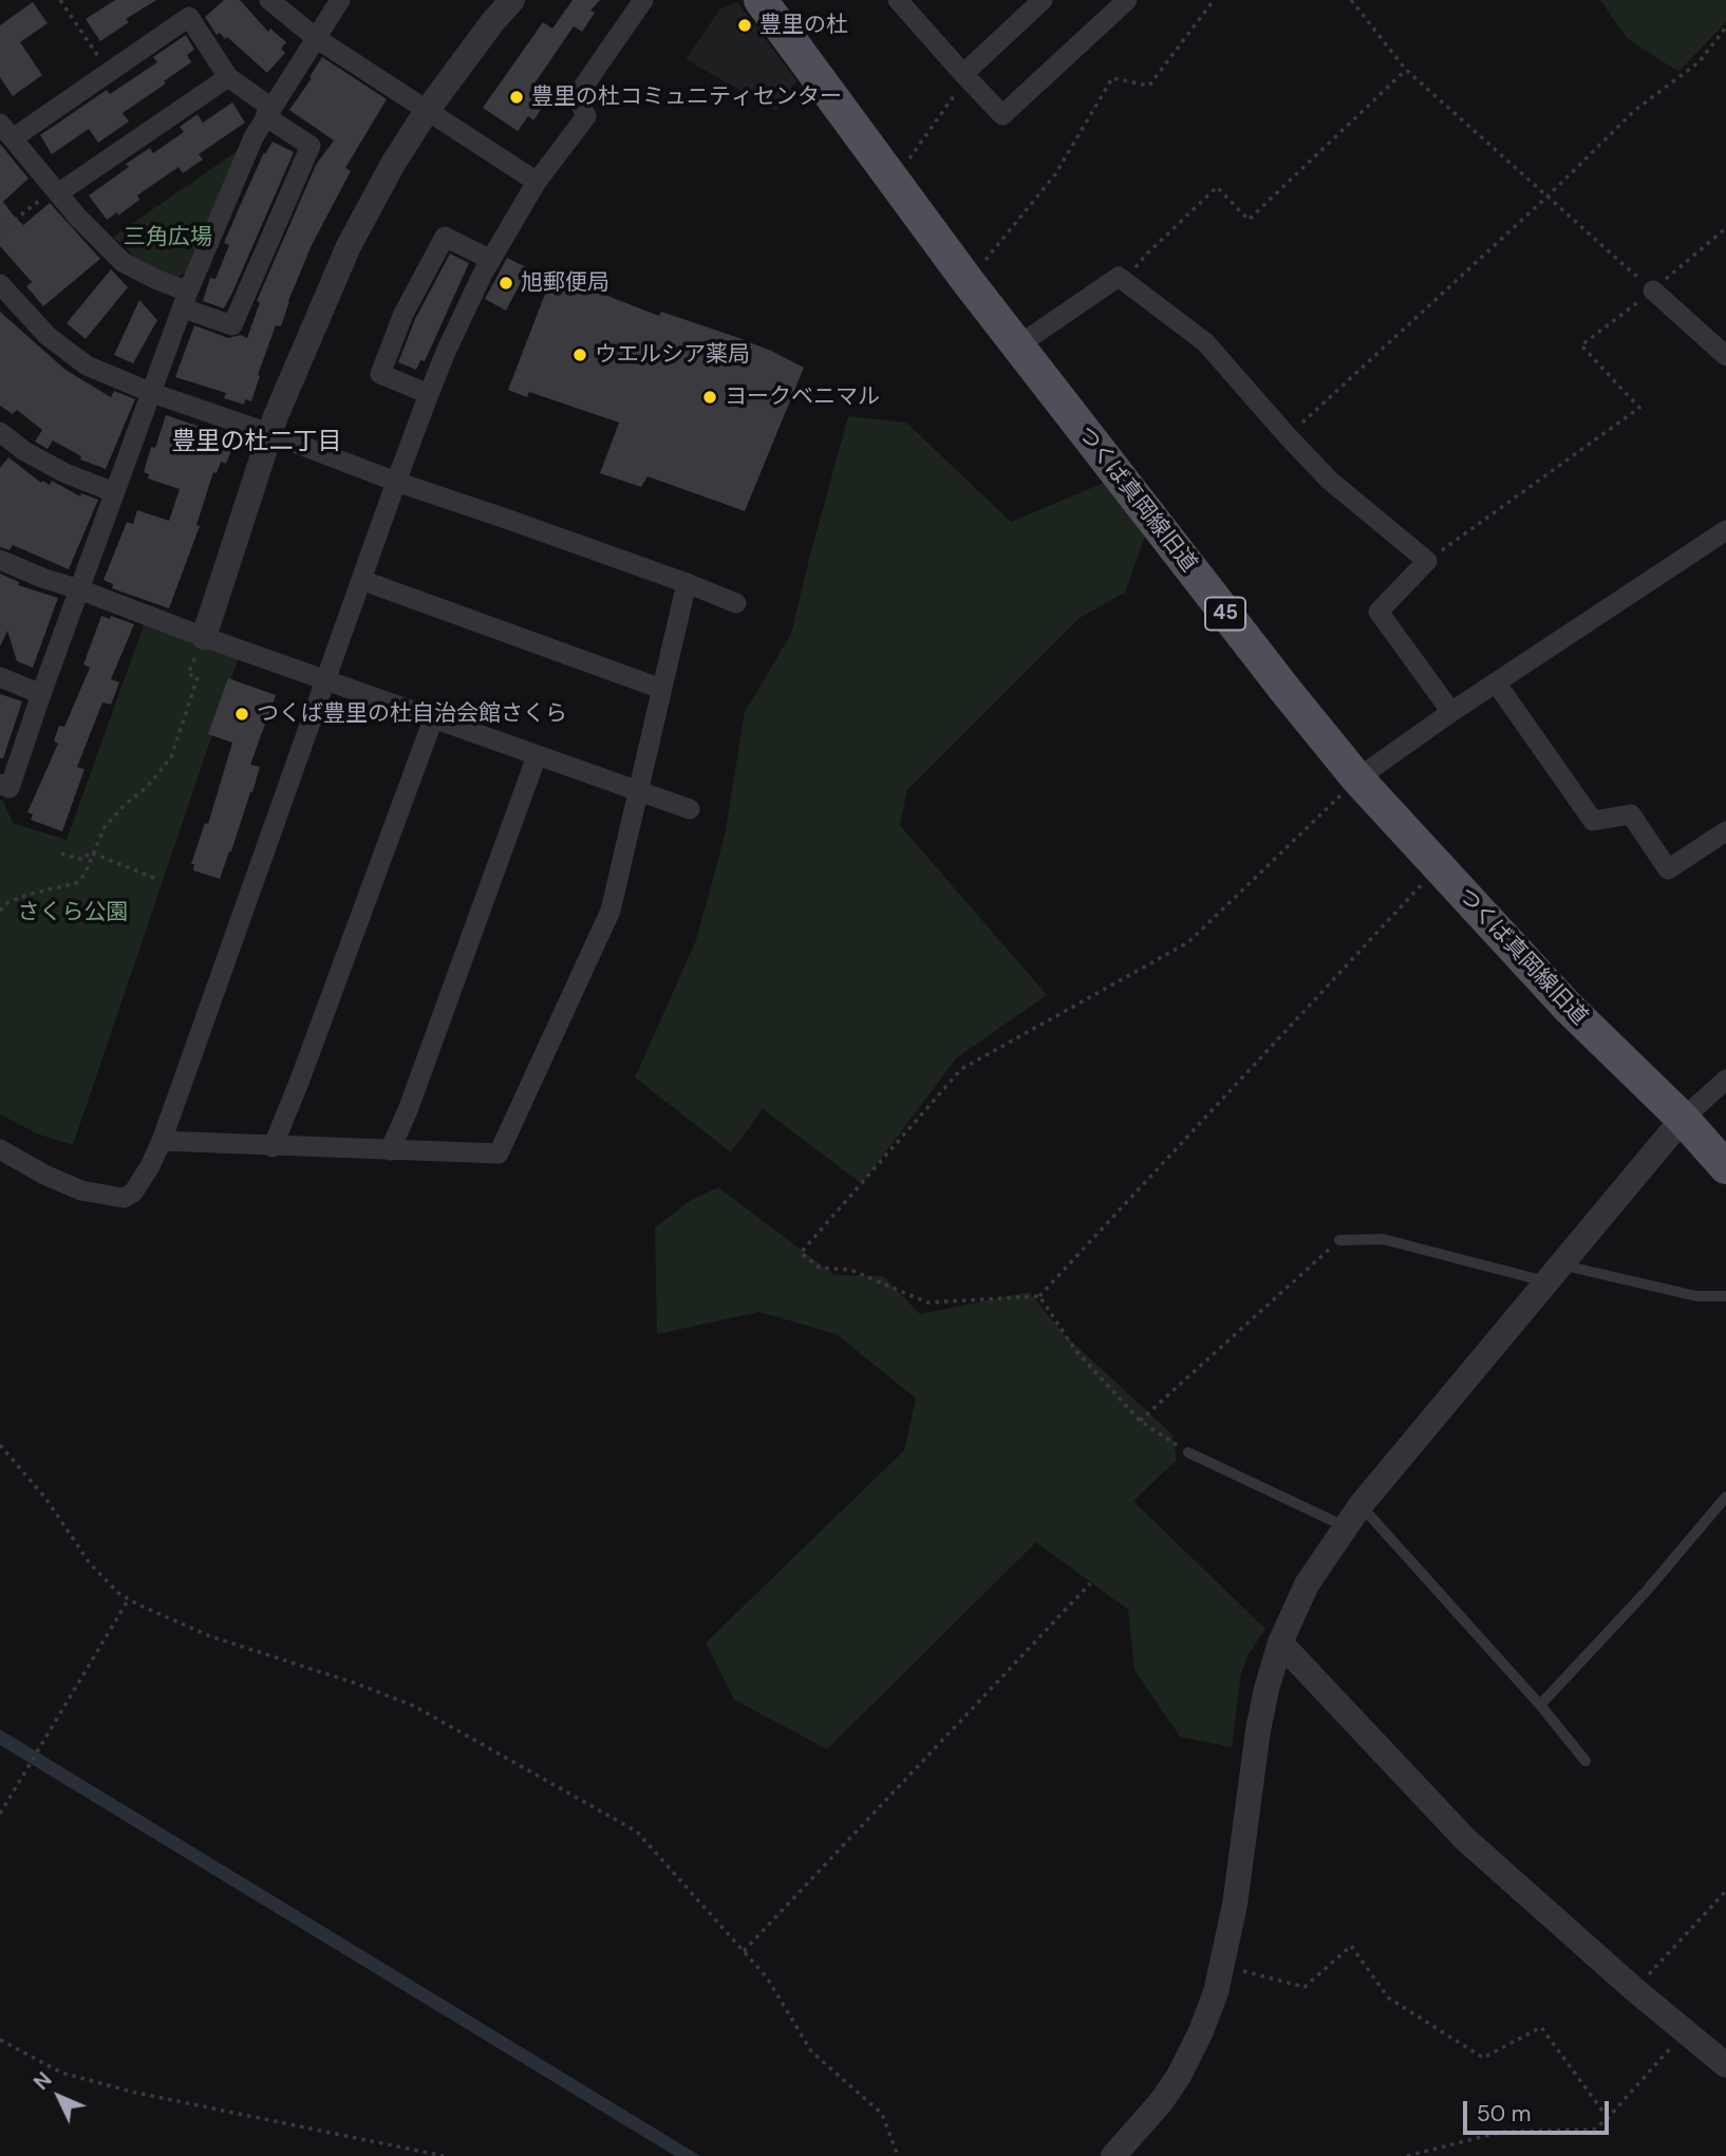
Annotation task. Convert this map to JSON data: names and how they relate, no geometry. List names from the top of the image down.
{
  "streets": {
    "main road": ["つくば真岡線旧道", "45"]
  },
  "districts": ["豊里の杜二丁目"],
  "parks": ["三角広場", "さくら公園"],
  "places": [
    "豊里の杜",
    "豊里の杜コミュニティセンター",
    "旭郵便局",
    "ウエルシア薬局",
    "ヨークベニマル",
    "つくば豊里の杜自治会館さくら"
  ],
  "scale_bar": "50 m",
  "north": "top left"
}
